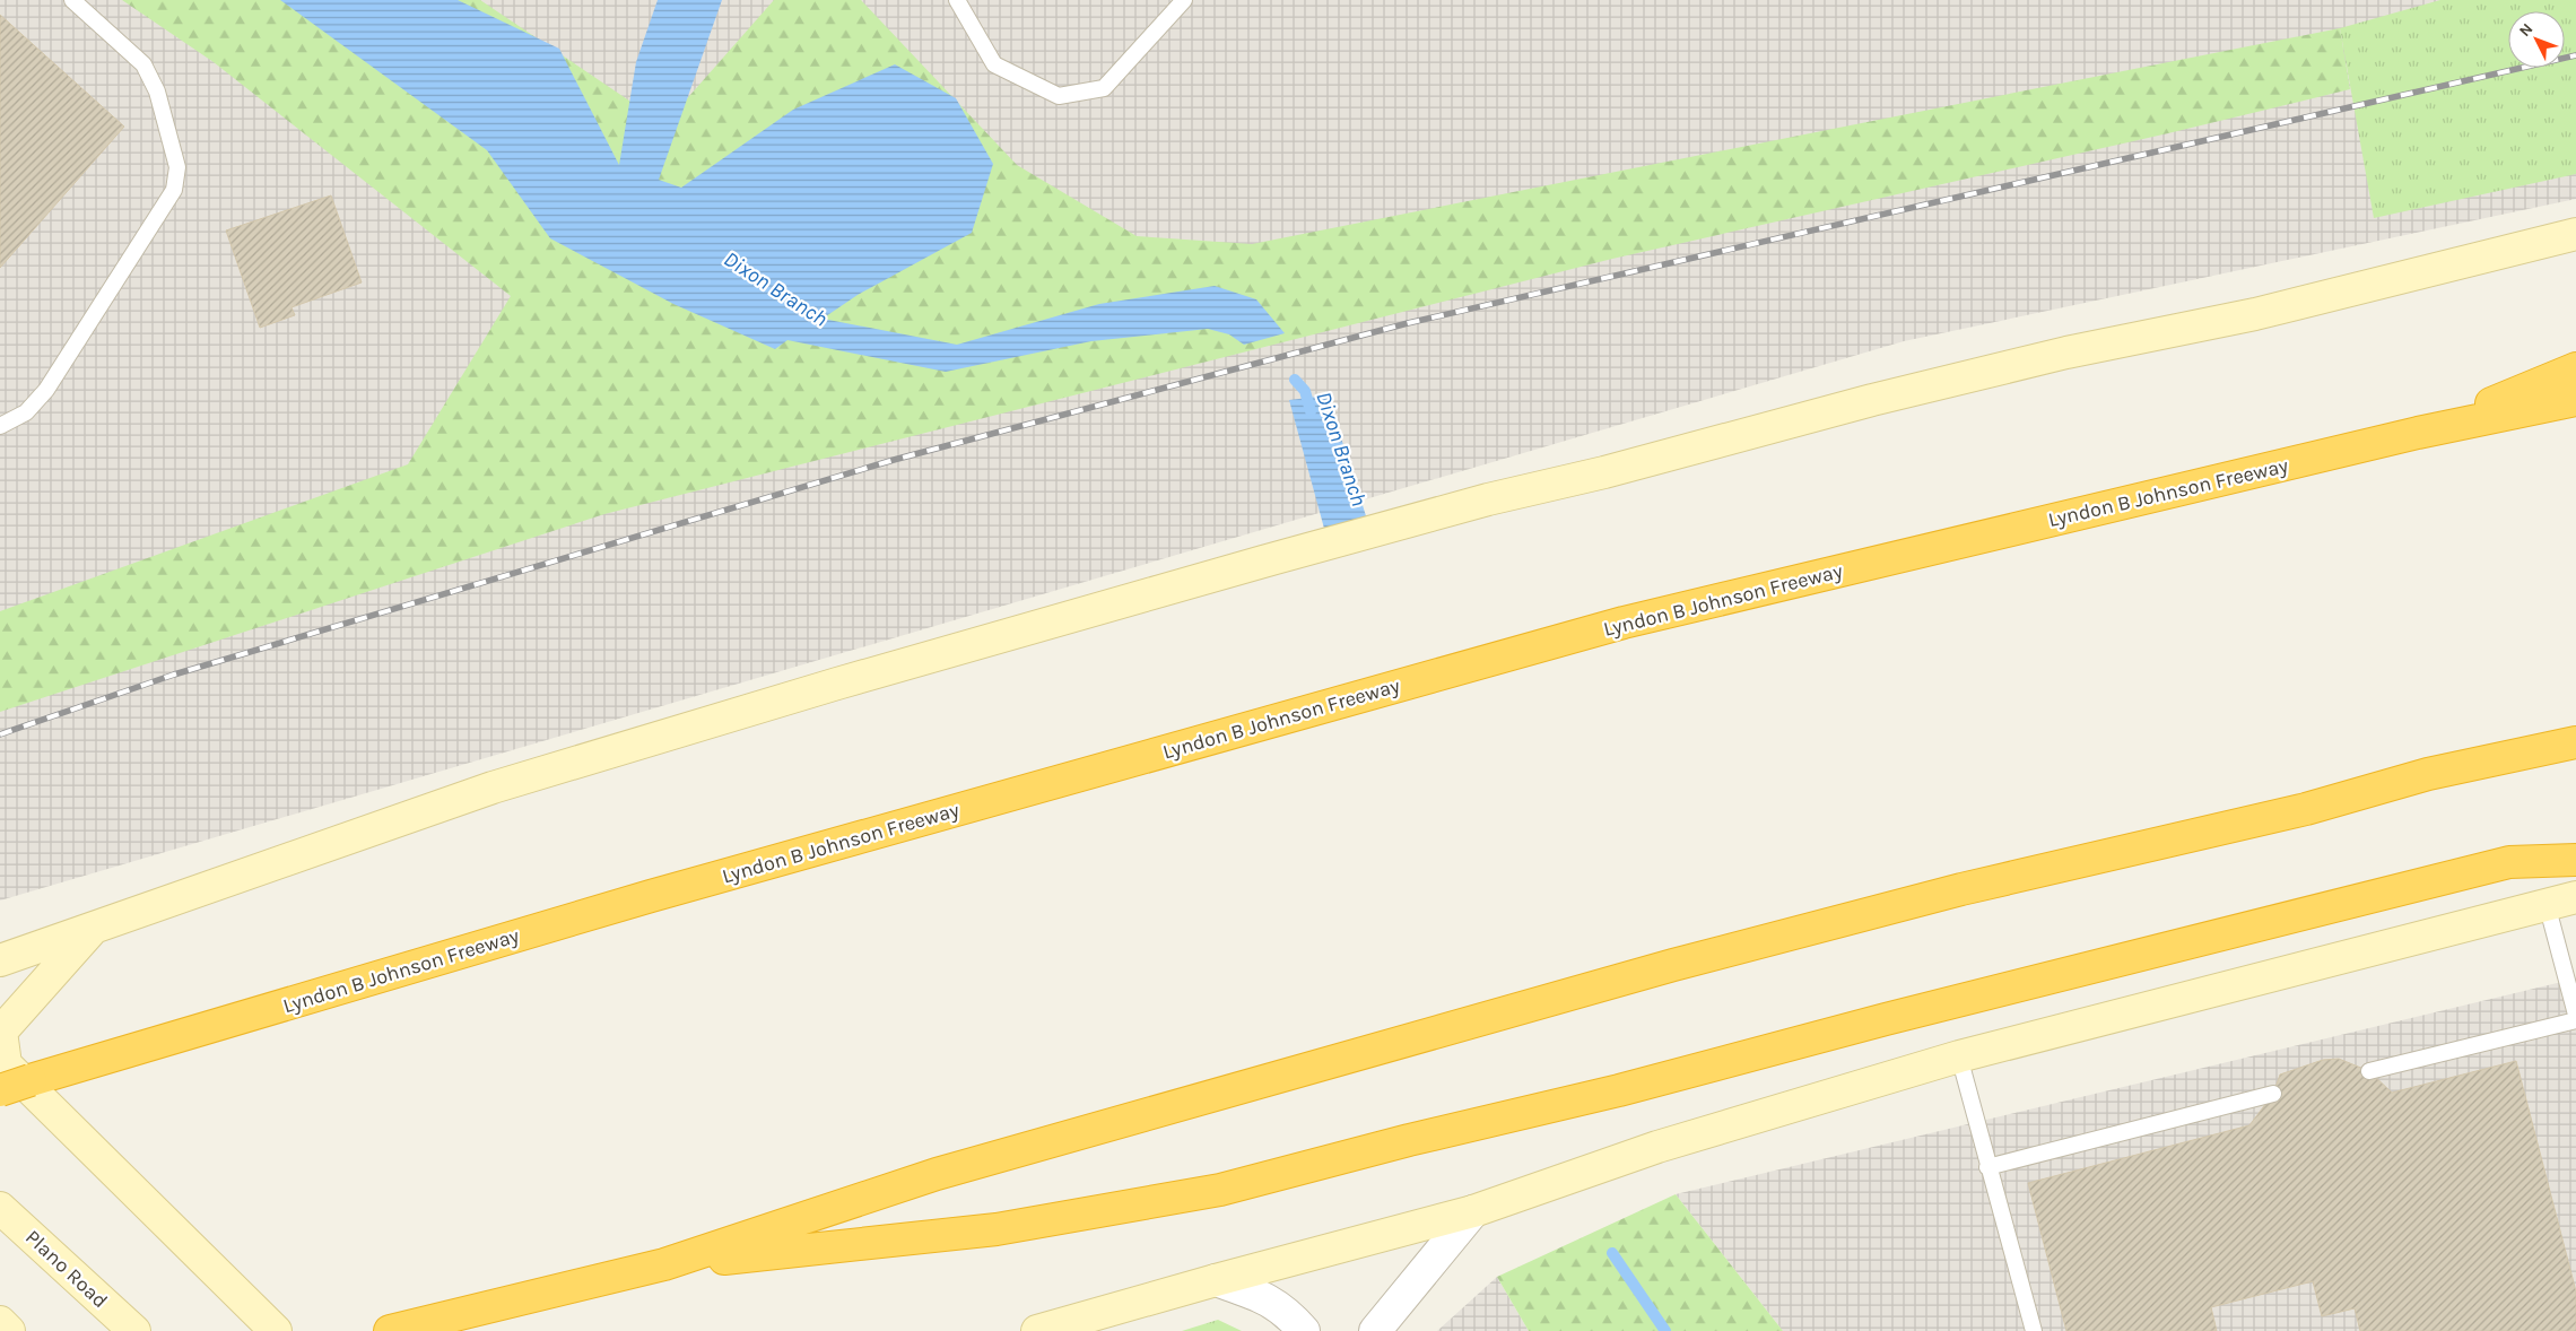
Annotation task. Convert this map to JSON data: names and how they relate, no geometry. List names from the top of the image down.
{
  "streets": {
    "highway": ["Lyndon B Johnson Freeway"],
    "main road": ["Plano Road"]
  },
  "water": ["Dixon Branch"],
  "north": "top left"
}
